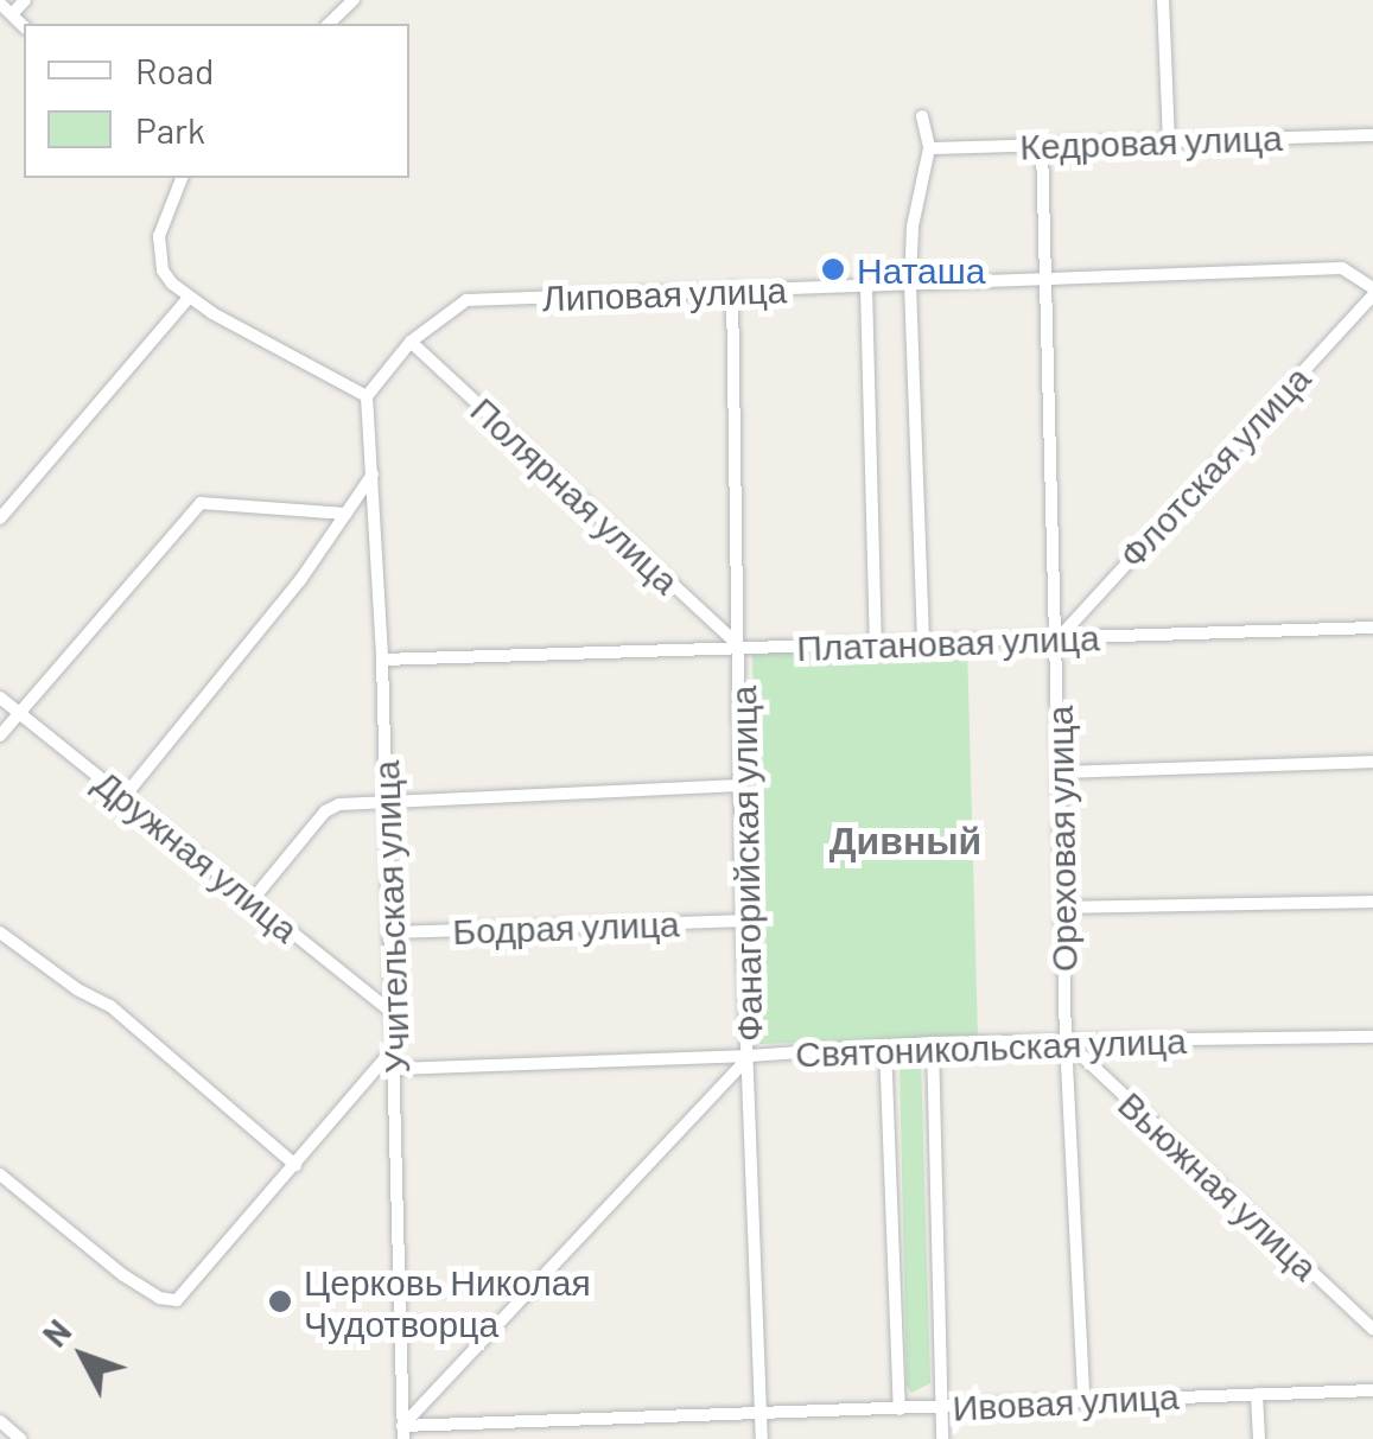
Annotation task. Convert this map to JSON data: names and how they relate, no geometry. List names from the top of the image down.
{
  "streets": {
    "street": [
      "Кедровая улица",
      "Липовая улица",
      "Флотская улица",
      "Полярная улица",
      "Платановая улица",
      "Ореховая улица",
      "Дружная улица",
      "Фанагорийская улица",
      "Учительская улица",
      "Бодрая улица",
      "Святоникольская улица",
      "Вьюжная улица",
      "Ивовая улица"
    ]
  },
  "crossings": [
    ["Кедровая улица", "Ореховая улица"],
    ["Липовая улица", "Флотская улица"],
    ["Липовая улица", "Полярная улица"],
    ["Липовая улица", "Ореховая улица"],
    ["Липовая улица", "Фанагорийская улица"],
    ["Липовая улица", "Учительская улица"],
    ["Флотская улица", "Платановая улица"],
    ["Флотская улица", "Ореховая улица"],
    ["Полярная улица", "Платановая улица"],
    ["Полярная улица", "Фанагорийская улица"],
    ["Платановая улица", "Ореховая улица"],
    ["Платановая улица", "Фанагорийская улица"],
    ["Платановая улица", "Учительская улица"],
    ["Ореховая улица", "Святоникольская улица"],
    ["Ореховая улица", "Вьюжная улица"],
    ["Ореховая улица", "Ивовая улица"],
    ["Дружная улица", "Учительская улица"],
    ["Фанагорийская улица", "Бодрая улица"],
    ["Фанагорийская улица", "Святоникольская улица"],
    ["Фанагорийская улица", "Ивовая улица"],
    ["Учительская улица", "Бодрая улица"],
    ["Учительская улица", "Святоникольская улица"],
    ["Учительская улица", "Ивовая улица"],
    ["Святоникольская улица", "Вьюжная улица"]
  ],
  "districts": ["Дивный"],
  "places": ["Наташа", "Церковь Николая Чудотворца"],
  "legend": ["Road", "Park"],
  "north": "top left"
}
